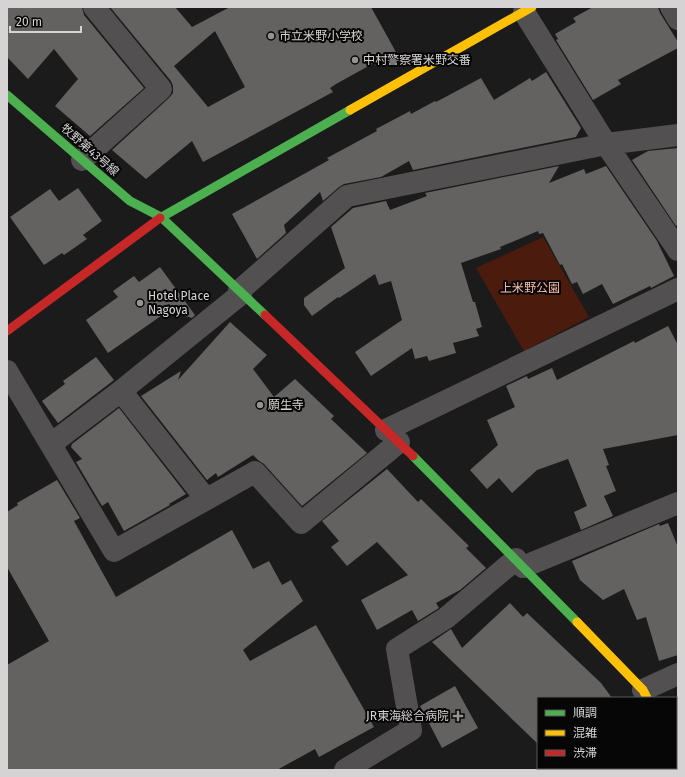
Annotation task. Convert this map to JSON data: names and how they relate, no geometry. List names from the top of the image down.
{
  "streets": {
    "street": ["牧野第43号線"]
  },
  "parks": ["上米野公園"],
  "places": {
    "other": [
      "市立米野小学校",
      "中村警察署米野交番",
      "Hotel Place Nagoya",
      "願生寺"
    ],
    "health": ["JR東海総合病院"]
  },
  "legend": ["順調", "混雑", "渋滞"],
  "scale_bar": "20 m"
}
